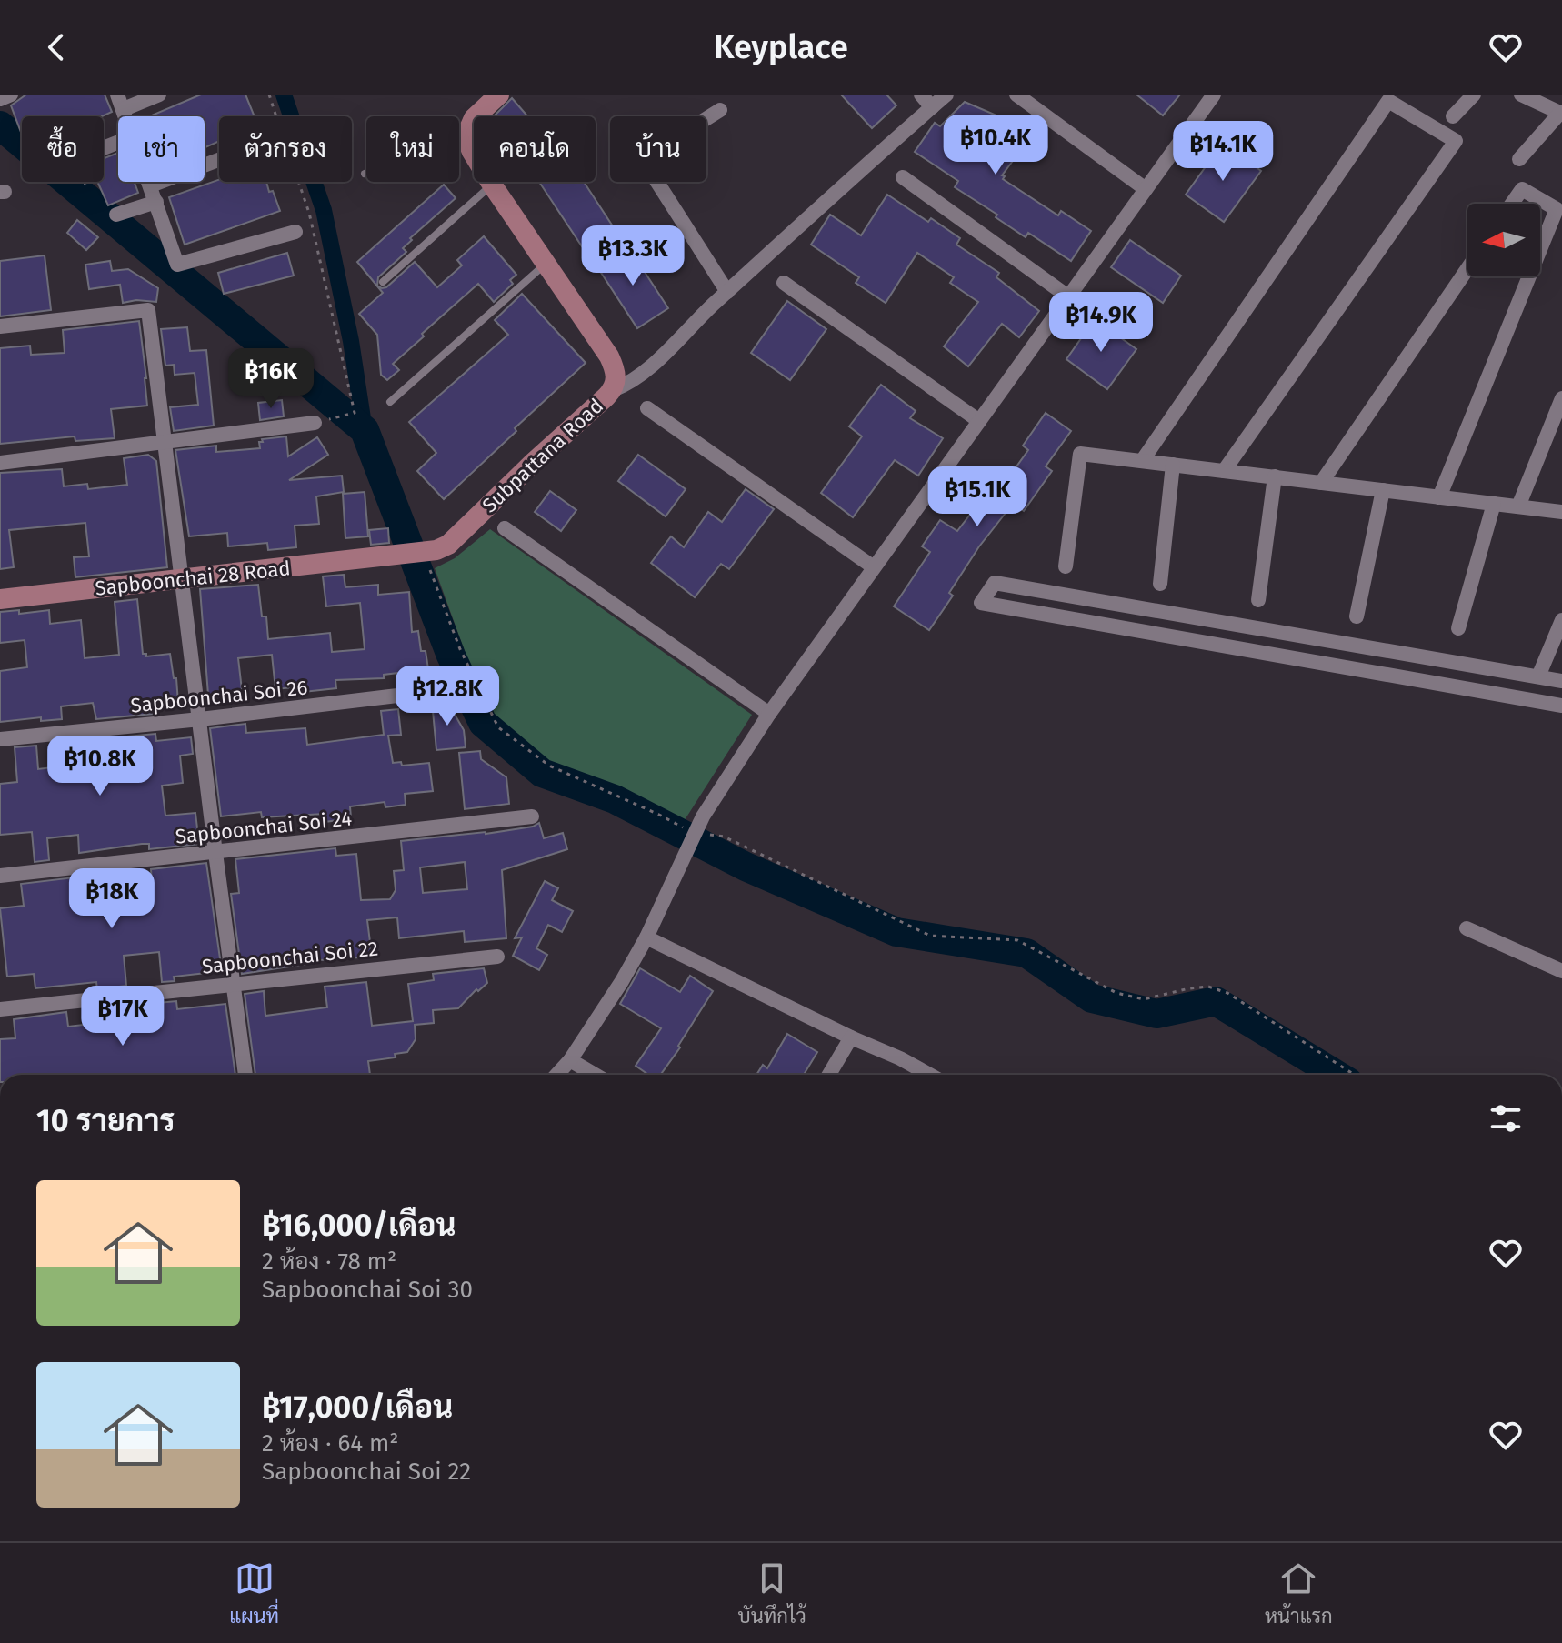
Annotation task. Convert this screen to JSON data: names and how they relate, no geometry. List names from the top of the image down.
{
  "streets": {
    "street": [
      "Subpattana Road",
      "Sapboonchai 28 Road",
      "Sapboonchai Soi 26",
      "Sapboonchai Soi 24",
      "Sapboonchai Soi 22"
    ]
  },
  "crossings": [
    ["Subpattana Road", "Sapboonchai 28 Road"]
  ],
  "north": "left",
  "page": {
    "header": "Keyplace",
    "price": [
      "฿10.4K",
      "฿14.1K",
      "฿13.3K",
      "฿14.9K",
      "฿16K",
      "฿15.1K",
      "฿12.8K",
      "฿10.8K",
      "฿18K",
      "฿17K"
    ],
    "chip": [
      "ซื้อ",
      "เช่า",
      "ตัวกรอง",
      "ใหม่",
      "คอนโด",
      "บ้าน"
    ],
    "heading": "10 รายการ",
    "list": [
      {
        "name": "฿16,000/เดือน",
        "note": "2 ห้อง · 78 m² · Sapboonchai Soi 30"
      },
      {
        "name": "฿17,000/เดือน",
        "note": "2 ห้อง · 64 m² · Sapboonchai Soi 22"
      }
    ],
    "tabs": ["แผนที่", "บันทึกไว้", "หน้าแรก"]
  }
}
